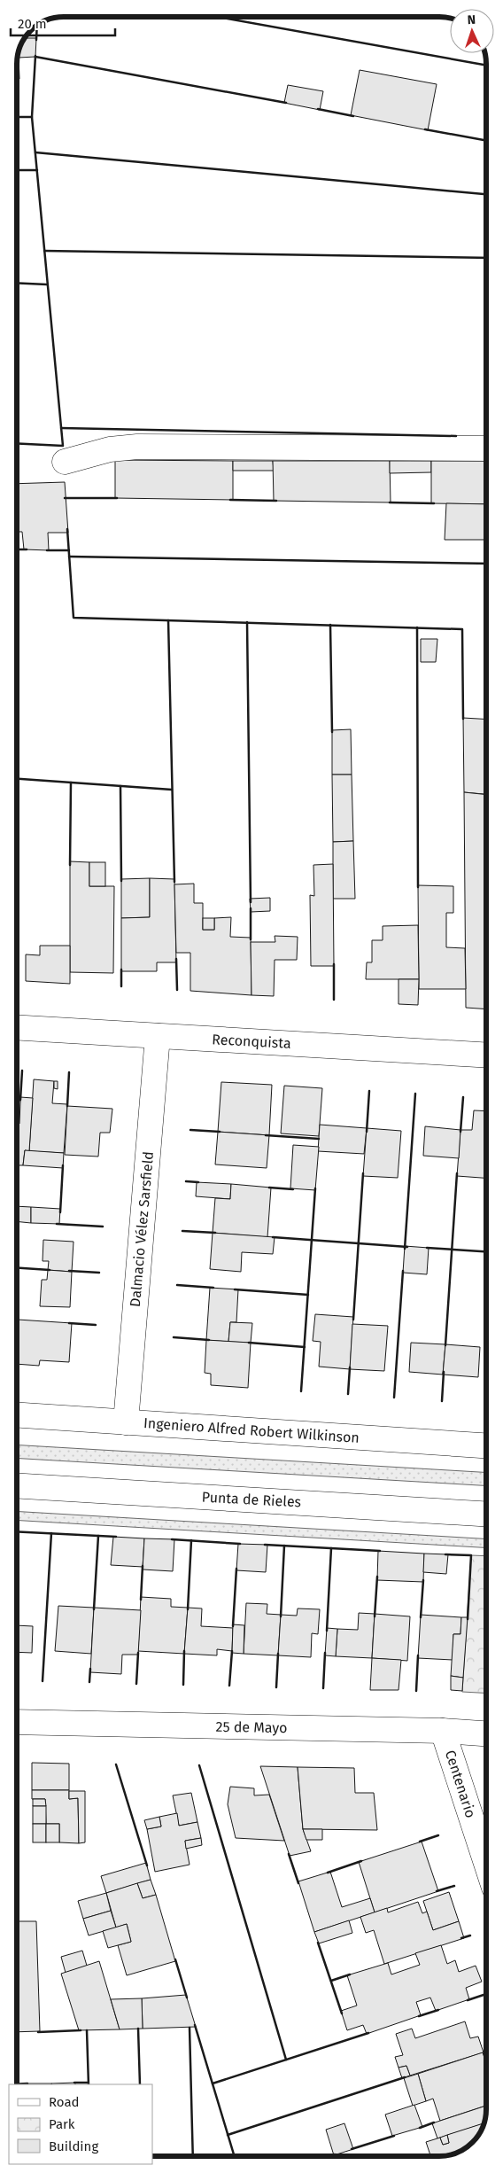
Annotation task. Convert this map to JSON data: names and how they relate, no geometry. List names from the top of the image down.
{
  "streets": {
    "street": [
      "Reconquista",
      "Dalmacio Vélez Sarsfield",
      "Ingeniero Alfred Robert Wilkinson",
      "Punta de Rieles",
      "25 de Mayo",
      "Centenario"
    ]
  },
  "crossings": [
    ["Reconquista", "Dalmacio Vélez Sarsfield"],
    ["Dalmacio Vélez Sarsfield", "Ingeniero Alfred Robert Wilkinson"],
    ["25 de Mayo", "Centenario"]
  ],
  "legend": ["Road", "Park", "Building"],
  "scale_bar": "20 m",
  "north": "top"
}
